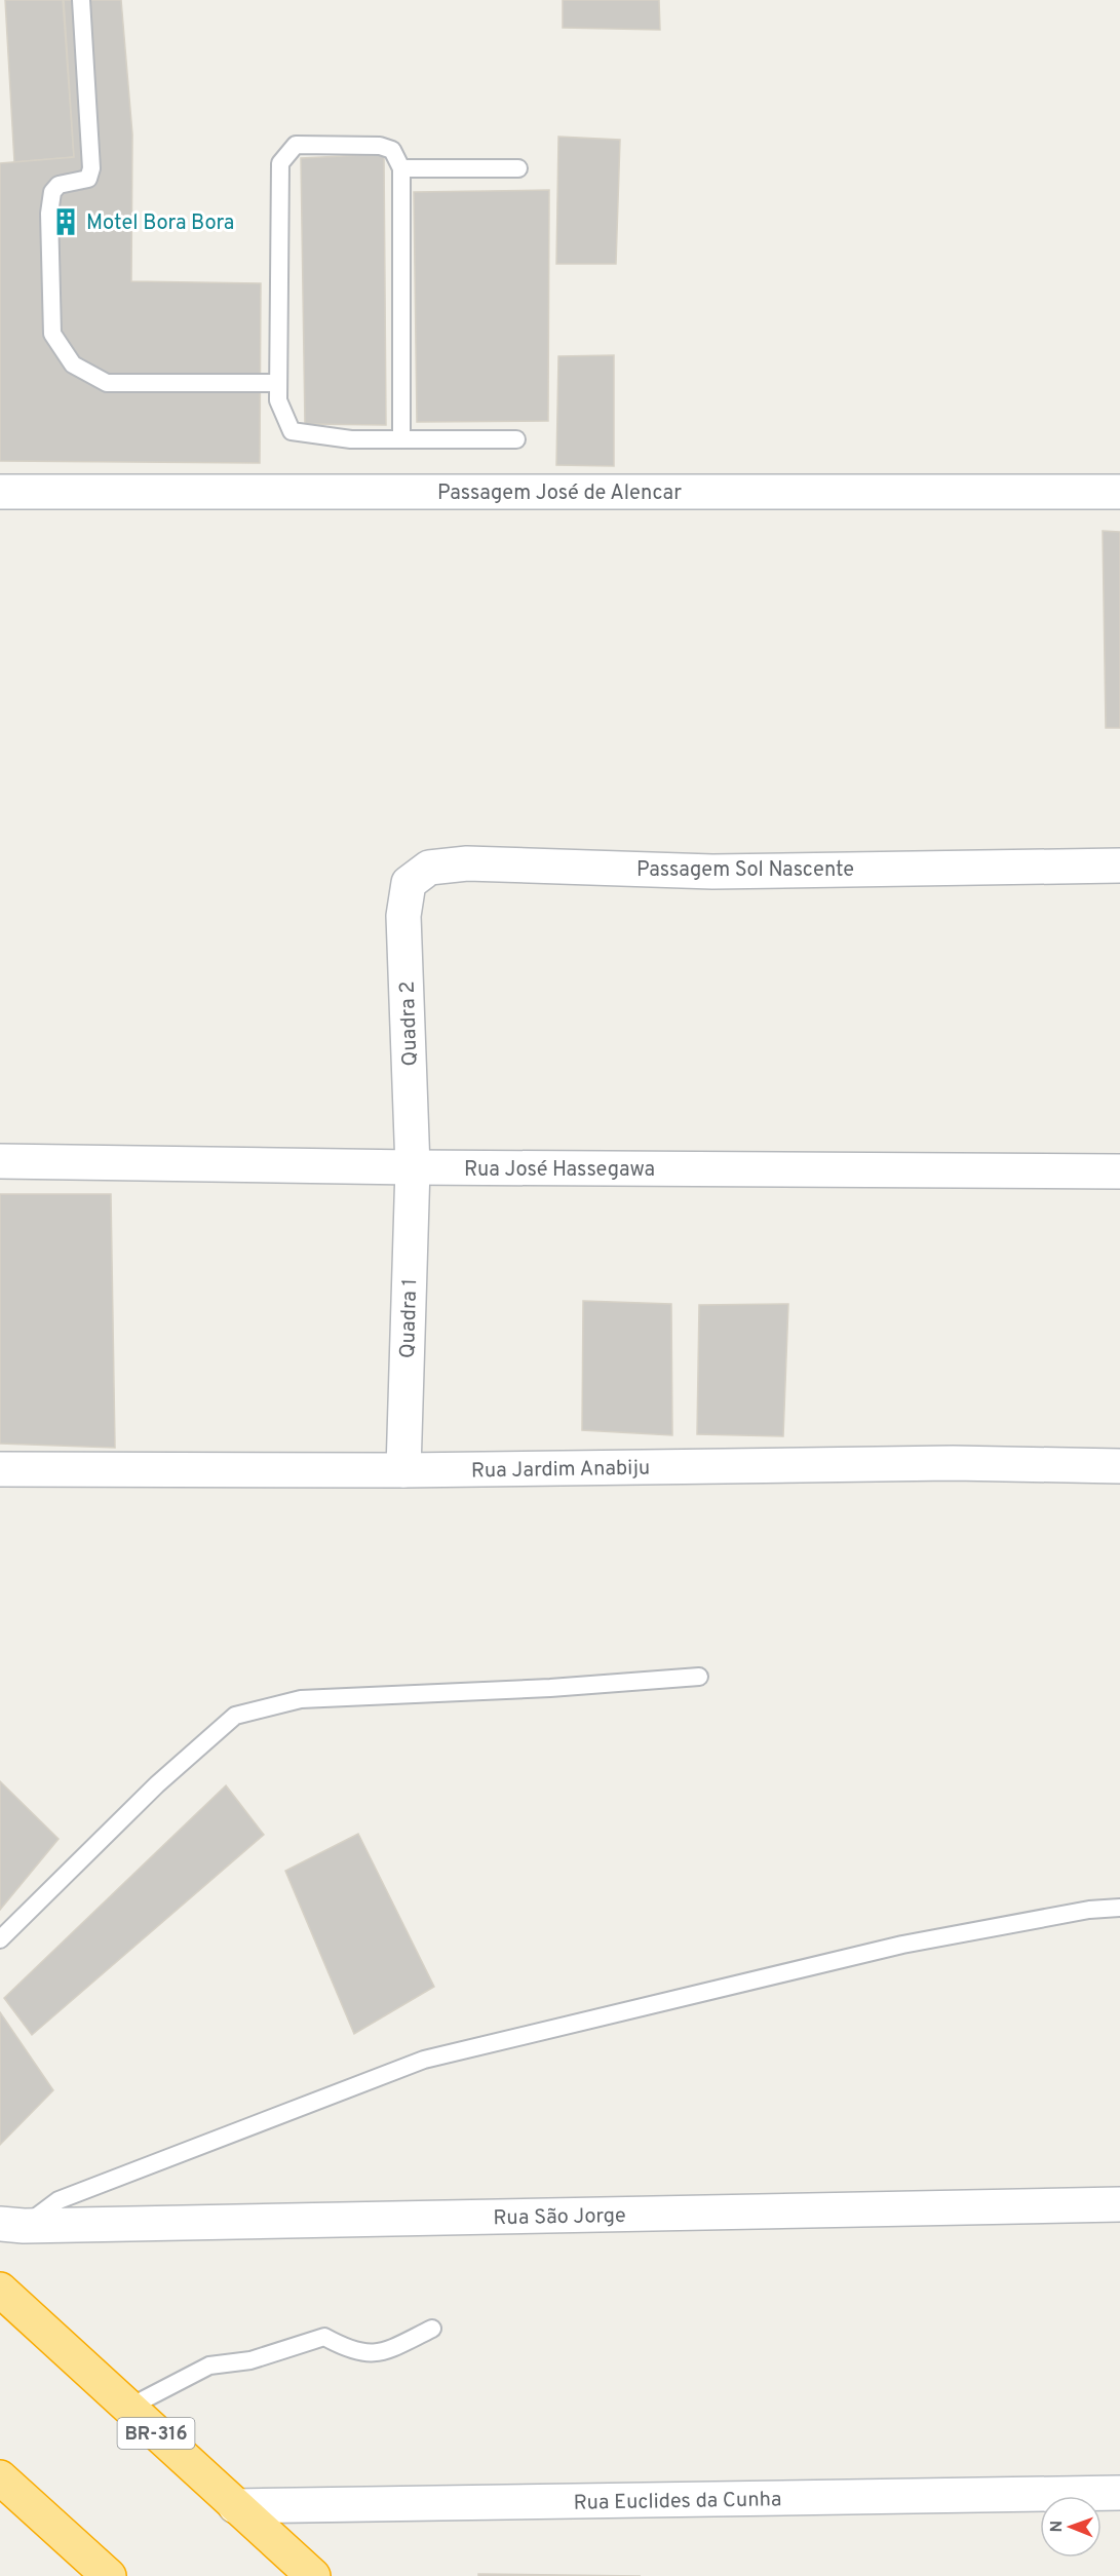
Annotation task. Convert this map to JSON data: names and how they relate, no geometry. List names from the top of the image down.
{
  "streets": {
    "highway": ["BR-316"],
    "street": [
      "Passagem José de Alencar",
      "Passagem Sol Nascente",
      "Quadra 2",
      "Rua José Hassegawa",
      "Quadra 1",
      "Rua Jardim Anabiju",
      "Rua São Jorge",
      "Rua Euclides da Cunha"
    ]
  },
  "crossings": [
    ["Passagem Sol Nascente", "Quadra 2"],
    ["Quadra 2", "Rua José Hassegawa"],
    ["Quadra 2", "Quadra 1"],
    ["Rua José Hassegawa", "Quadra 1"],
    ["Quadra 1", "Rua Jardim Anabiju"],
    ["BR-316", "Rua Euclides da Cunha"]
  ],
  "places": {
    "building": ["Motel Bora Bora"]
  },
  "north": "left"
}
